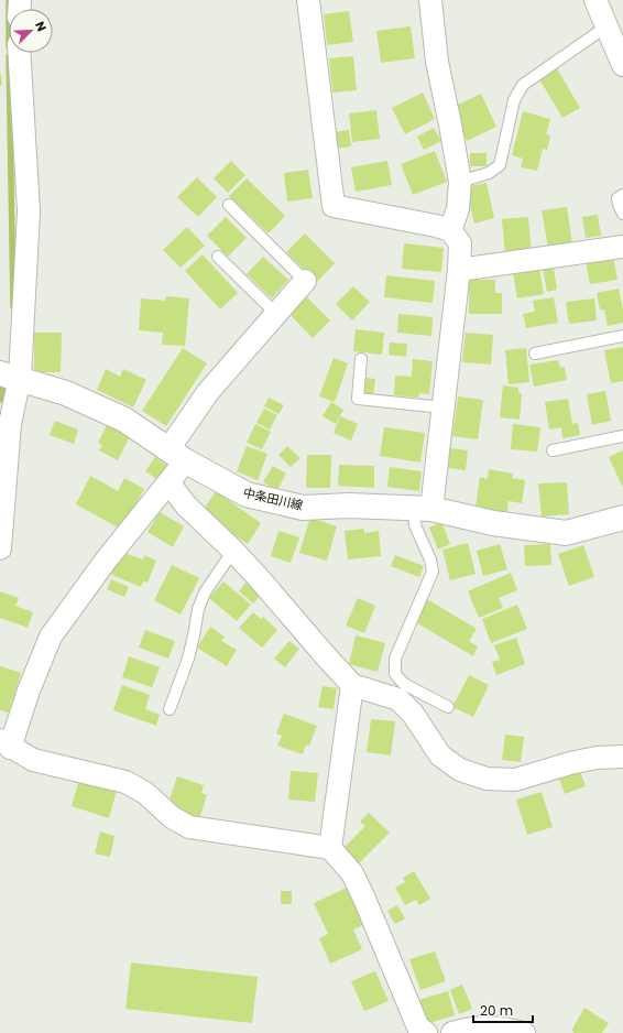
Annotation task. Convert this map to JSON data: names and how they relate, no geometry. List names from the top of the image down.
{
  "streets": {
    "main road": ["中条田川線"]
  },
  "scale_bar": "20 m",
  "north": "top right"
}
